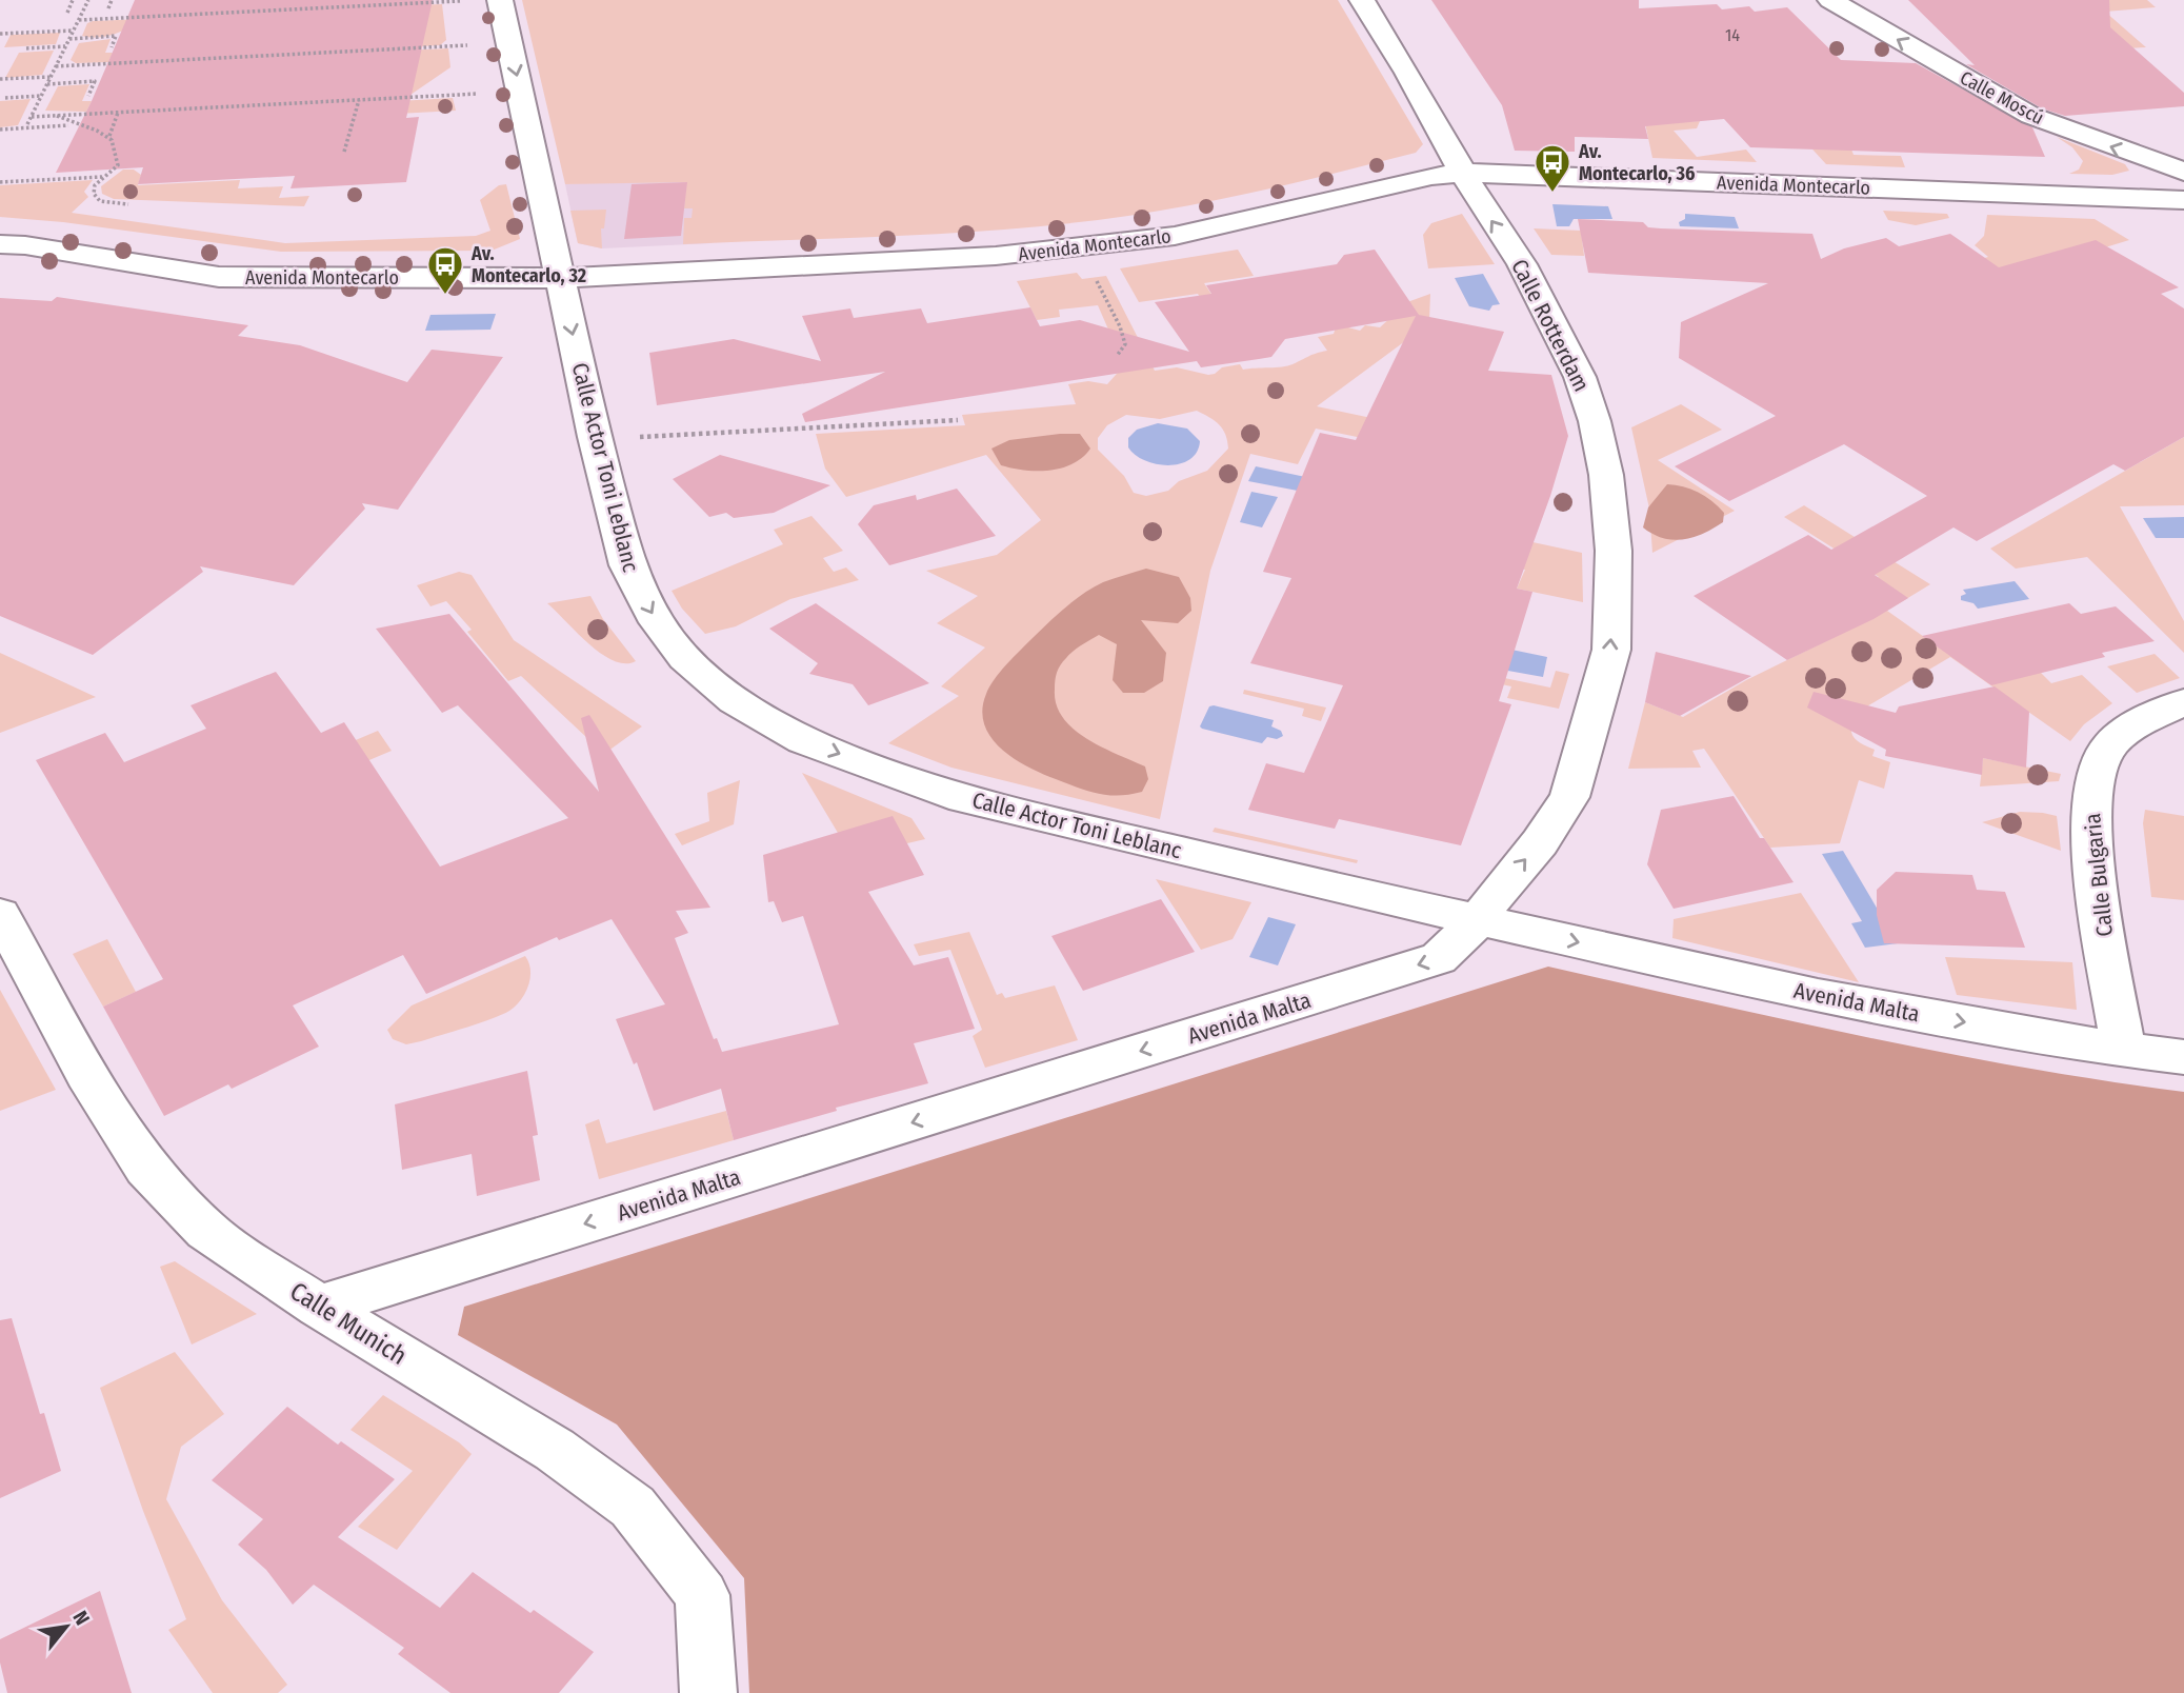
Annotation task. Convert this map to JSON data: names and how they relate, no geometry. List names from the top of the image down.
{
  "streets": {
    "street": [
      "Calle Moscú",
      "Avenida Montecarlo",
      "Calle Rotterdam",
      "Calle Actor Toni Leblanc",
      "Calle Bulgaria",
      "Avenida Malta",
      "Calle Munich"
    ]
  },
  "crossings": [
    ["Avenida Montecarlo", "Calle Rotterdam"],
    ["Avenida Montecarlo", "Calle Actor Toni Leblanc"],
    ["Calle Rotterdam", "Calle Actor Toni Leblanc"],
    ["Calle Rotterdam", "Avenida Malta"],
    ["Calle Actor Toni Leblanc", "Avenida Malta"],
    ["Calle Bulgaria", "Avenida Malta"],
    ["Avenida Malta", "Calle Munich"]
  ],
  "one_way": ["Calle Moscú", "Calle Rotterdam", "Calle Actor Toni Leblanc"],
  "places": {
    "bus stop": ["Av. Montecarlo, 36", "Av. Montecarlo, 32"]
  },
  "house_numbers": ["14"],
  "north": "top right"
}
